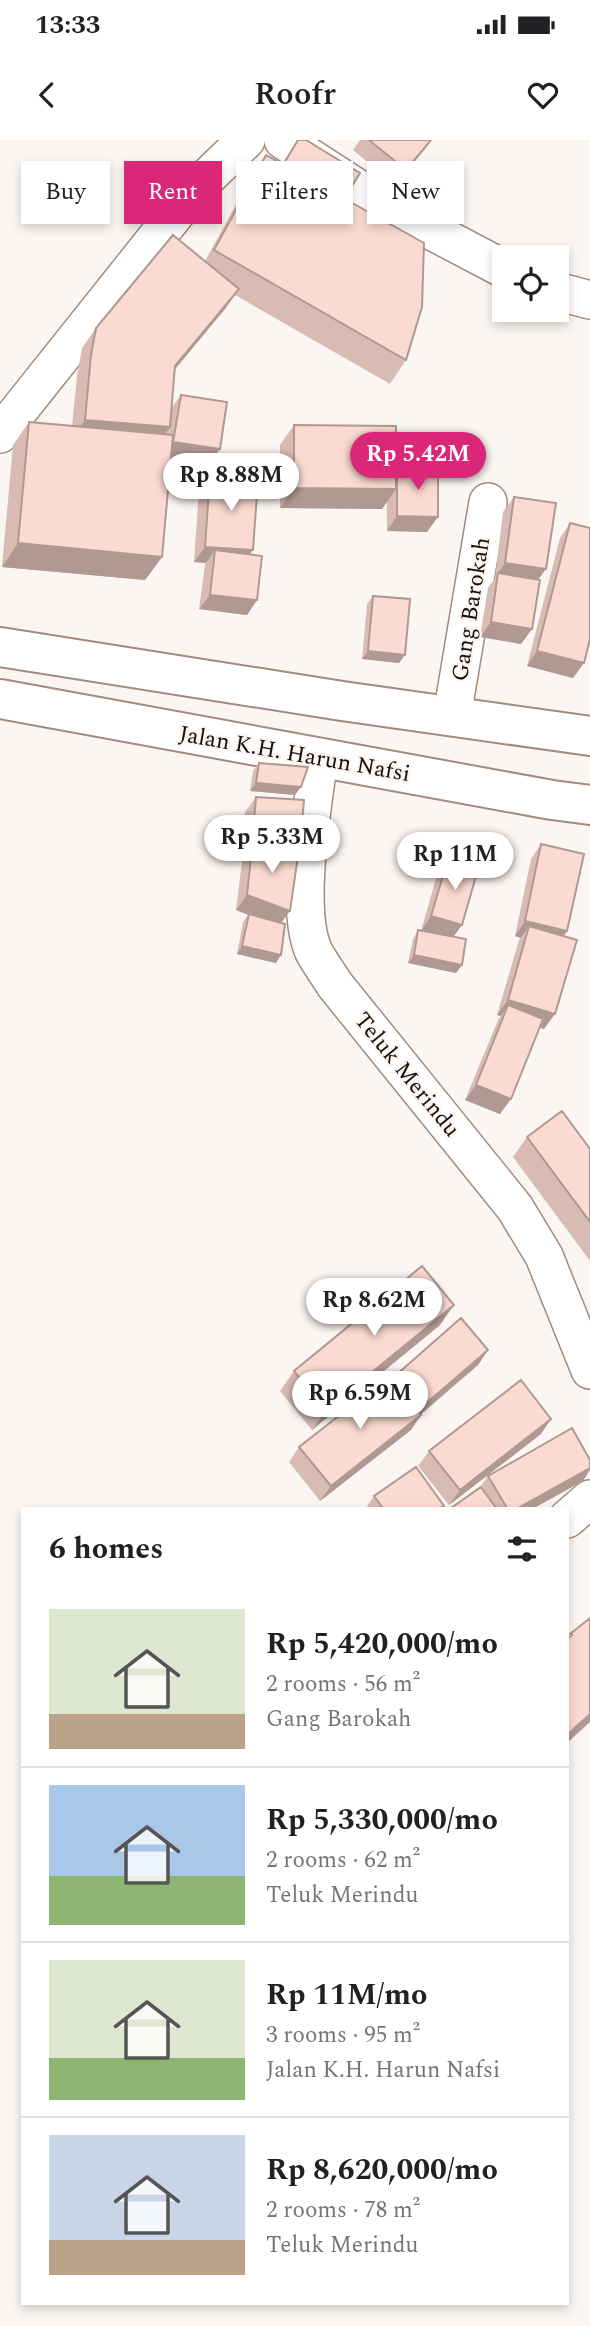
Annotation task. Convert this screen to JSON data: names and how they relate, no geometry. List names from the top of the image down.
{
  "streets": {
    "main road": ["Jalan K.H. Harun Nafsi"],
    "street": ["Gang Barokah", "Teluk Merindu"]
  },
  "crossings": [
    ["Jalan K.H. Harun Nafsi", "Teluk Merindu"]
  ],
  "page": {
    "status": "13:33",
    "header": "Roofr",
    "chip": [
      "Buy",
      "Rent",
      "Filters",
      "New"
    ],
    "price": [
      "Rp 5.42M",
      "Rp 8.88M",
      "Rp 5.33M",
      "Rp 11M",
      "Rp 8.62M",
      "Rp 6.59M"
    ],
    "heading": "6 homes",
    "list": [
      {
        "name": "Rp 5,420,000/mo",
        "note": "2 rooms · 56 m² · Gang Barokah"
      },
      {
        "name": "Rp 5,330,000/mo",
        "note": "2 rooms · 62 m² · Teluk Merindu"
      },
      {
        "name": "Rp 11M/mo",
        "note": "3 rooms · 95 m² · Jalan K.H. Harun Nafsi"
      },
      {
        "name": "Rp 8,620,000/mo",
        "note": "2 rooms · 78 m² · Teluk Merindu"
      }
    ]
  }
}
